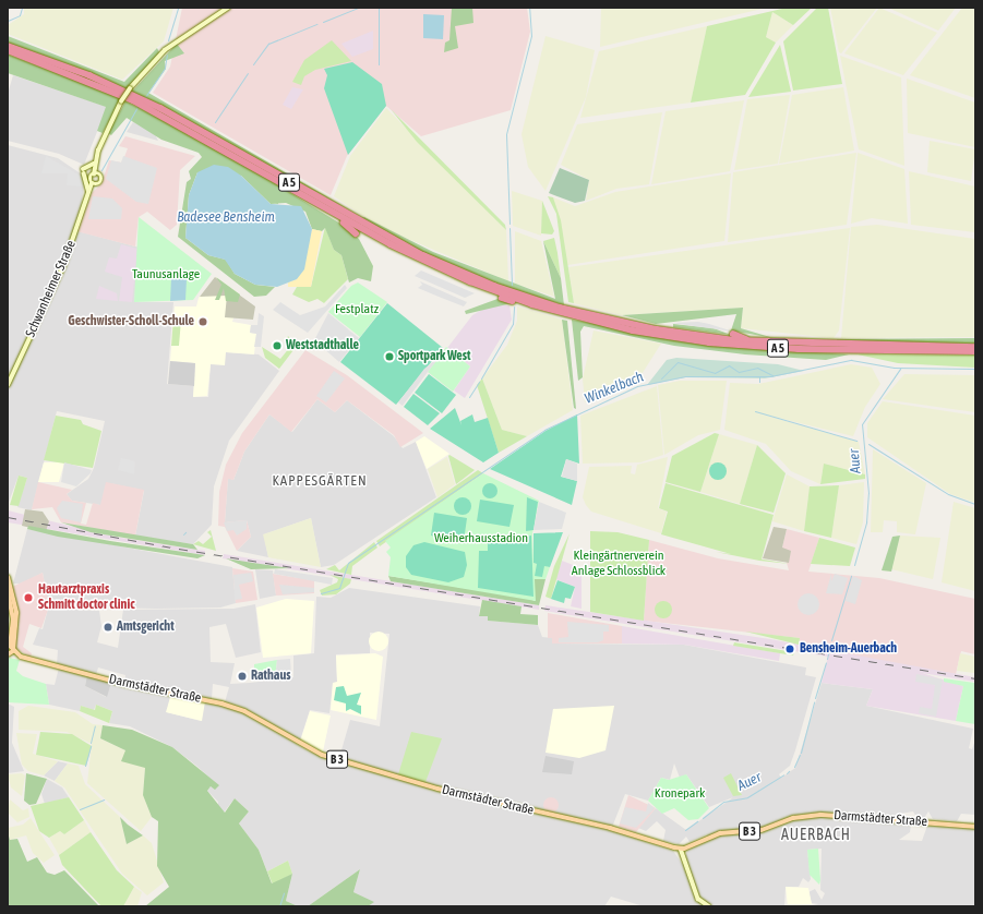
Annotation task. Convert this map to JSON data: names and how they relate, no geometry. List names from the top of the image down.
{
  "streets": {
    "highway": ["A 5"],
    "main road": ["Schwanheimer Straße", "Darmstädter Straße", "B 3"]
  },
  "districts": ["KAPPESGÄRTEN", "AUERBACH"],
  "water": ["Badesee Bensheim", "Winkelbach", "Auer"],
  "parks": [
    "Taunusanlage",
    "Festplatz",
    "Weiherhausstadion",
    "Kleingärtnerverein Anlage Schlossblick",
    "Kronepark"
  ],
  "places": [
    "Geschwister-Scholl-Schule",
    "Weststadthalle",
    "Sportpark West",
    "Hautarztpraxis Schmitt doctor clinic",
    "Amtsgericht",
    "Bensheim-Auerbach",
    "Rathaus"
  ]
}
